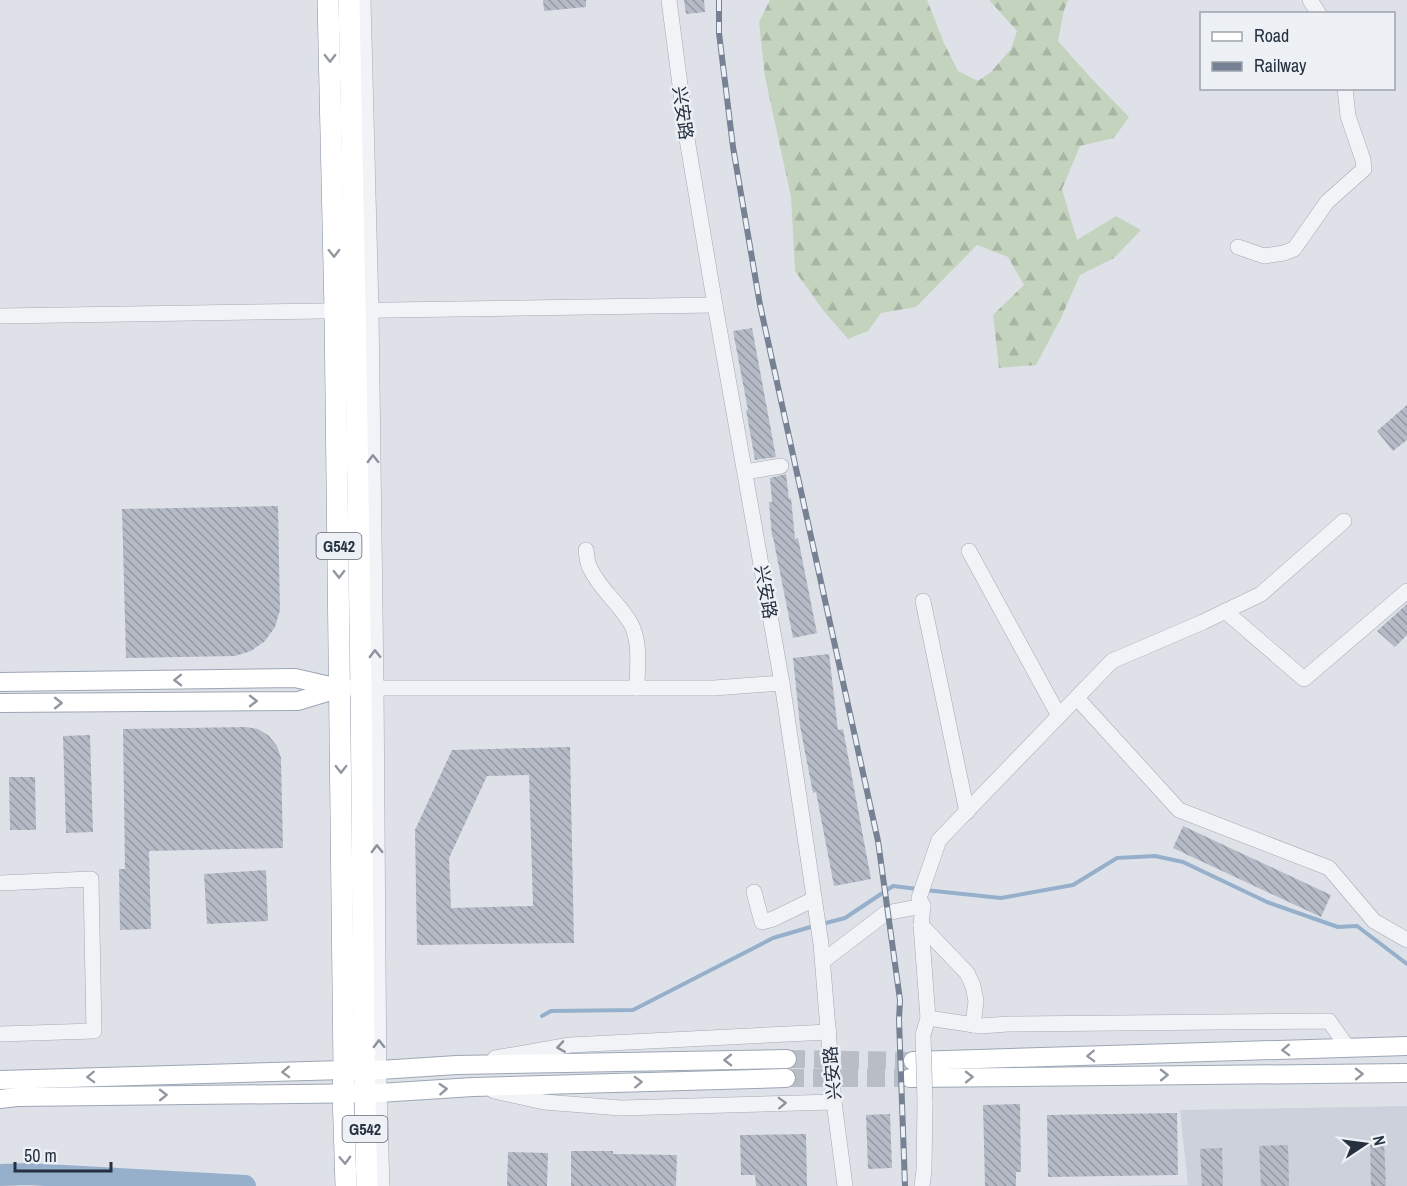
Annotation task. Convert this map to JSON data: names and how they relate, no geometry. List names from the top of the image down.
{
  "streets": {
    "highway": ["G542"],
    "street": ["兴安路"]
  },
  "legend": ["Road", "Railway"],
  "scale_bar": "50 m",
  "north": "right"
}
